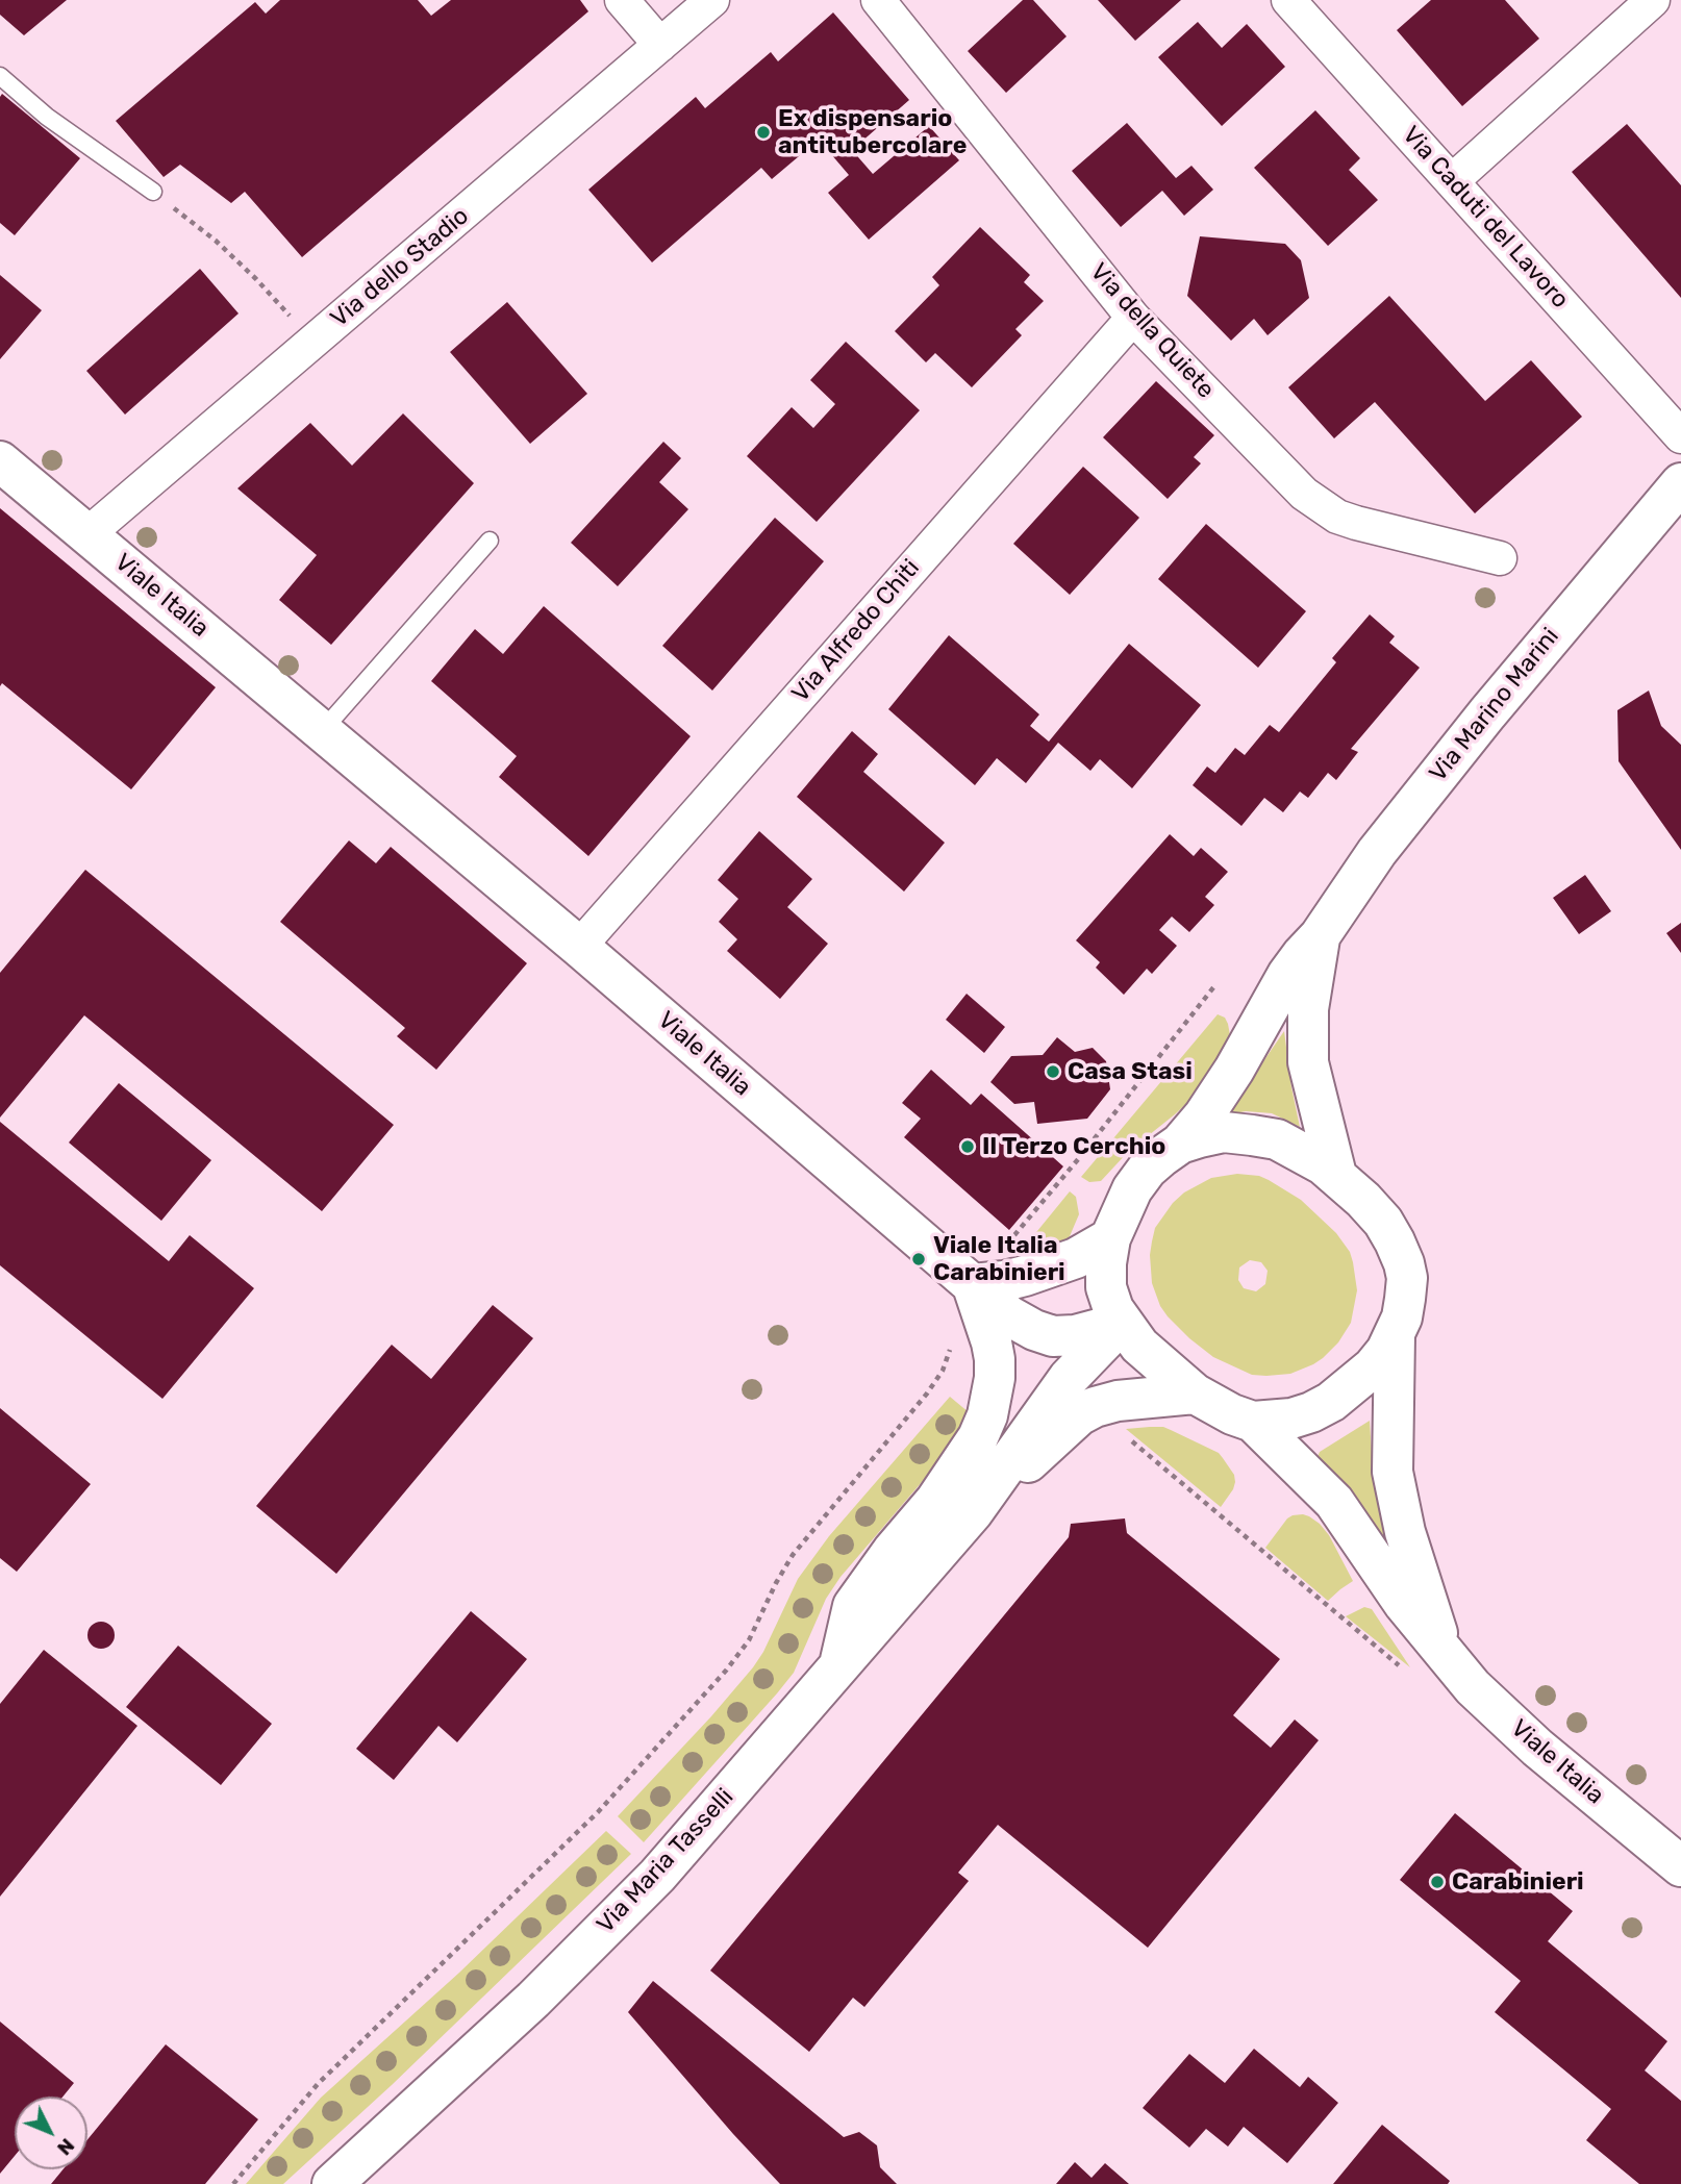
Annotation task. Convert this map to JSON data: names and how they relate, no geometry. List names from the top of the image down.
{
  "streets": {
    "main road": ["Viale Italia", "Via Marino Marini", "Via Maria Tasselli"],
    "street": [
      "Via Caduti del Lavoro",
      "Via dello Stadio",
      "Via della Quiete",
      "Via Alfredo Chiti"
    ]
  },
  "crossings": [
    ["Via dello Stadio", "Viale Italia"],
    ["Via della Quiete", "Via Alfredo Chiti"],
    ["Viale Italia", "Via Alfredo Chiti"],
    ["Viale Italia", "Via Maria Tasselli"]
  ],
  "places": [
    "Ex dispensario antitubercolare",
    "Casa Stasi",
    "Il Terzo Cerchio",
    "Viale Italia Carabinieri",
    "Carabinieri"
  ],
  "north": "bottom right"
}
